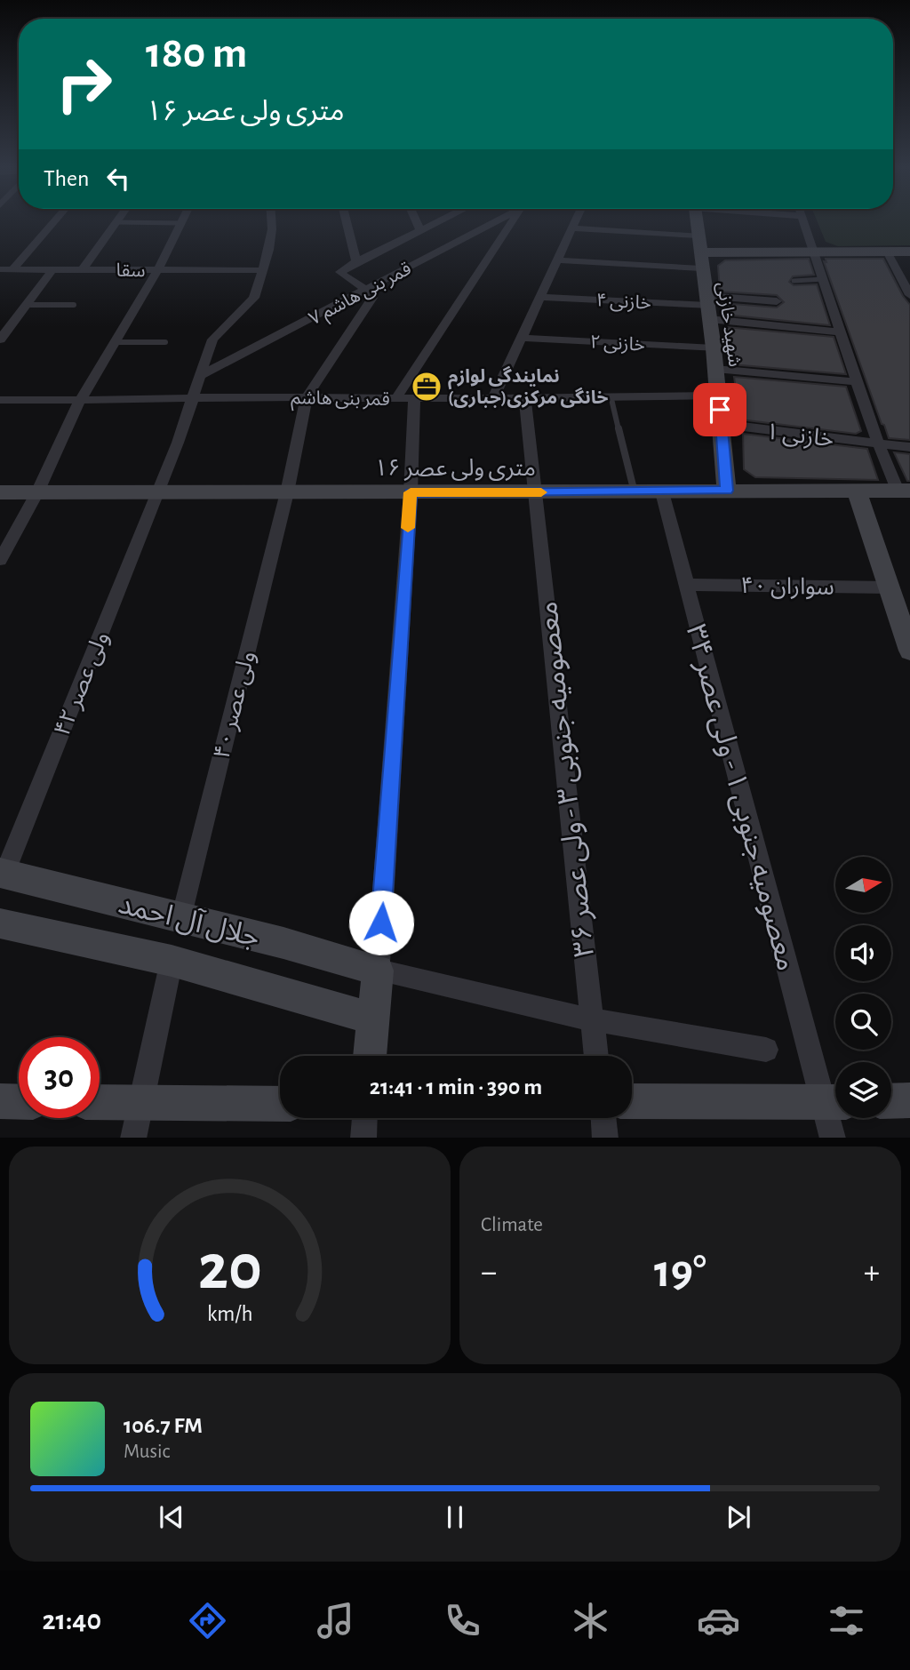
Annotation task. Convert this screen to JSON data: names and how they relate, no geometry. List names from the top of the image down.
{
  "streets": {
    "street": [
      "سقا",
      "قمر بنی هاشم ۷",
      "خازنی ۴",
      "شهید خازنی",
      "خازنی ۲",
      "قمر بنی هاشم",
      "خازنی ۱",
      "۱۶ متری ولی عصر",
      "سواران ۴۰",
      "ولی عصر ۴۲",
      "ولی عصر ۴۰",
      "معصومیه جنوبی ۳ - ولی عصر ۳۶",
      "معصومیه جنوبی ۱ - ولی عصر ۳۴",
      "جلال آل احمد"
    ]
  },
  "crossings": [
    ["سقا", "ولی عصر ۴۲"],
    ["قمر بنی هاشم ۷", "ولی عصر ۴۲"],
    ["خازنی ۴", "شهید خازنی"],
    ["شهید خازنی", "خازنی ۲"],
    ["شهید خازنی", "قمر بنی هاشم"],
    ["شهید خازنی", "خازنی ۱"],
    ["شهید خازنی", "۱۶ متری ولی عصر"],
    ["قمر بنی هاشم", "ولی عصر ۴۲"],
    ["قمر بنی هاشم", "ولی عصر ۴۰"],
    ["قمر بنی هاشم", "معصومیه جنوبی ۳ - ولی عصر ۳۶"],
    ["۱۶ متری ولی عصر", "ولی عصر ۴۲"],
    ["۱۶ متری ولی عصر", "ولی عصر ۴۰"],
    ["۱۶ متری ولی عصر", "معصومیه جنوبی ۳ - ولی عصر ۳۶"],
    ["۱۶ متری ولی عصر", "معصومیه جنوبی ۱ - ولی عصر ۳۴"],
    ["سواران ۴۰", "معصومیه جنوبی ۱ - ولی عصر ۳۴"],
    ["ولی عصر ۴۲", "جلال آل احمد"],
    ["ولی عصر ۴۰", "جلال آل احمد"]
  ],
  "places": {
    "office": ["نمایندگی لوازم خانگی مرکزی(جباری)"]
  },
  "north": "right",
  "page": {
    "turn": ["180 m", "۱۶ متری ولی عصر"],
    "then": "Then",
    "limit": "30",
    "trip": "21:41 · 1 min · 390 m",
    "tile": "Climate",
    "heat": ["−", "19°", "+"],
    "song": ["106.7 FM", "Music"],
    "tabs": "21:40",
    "gauge": ["20", "km/h"]
  }
}
